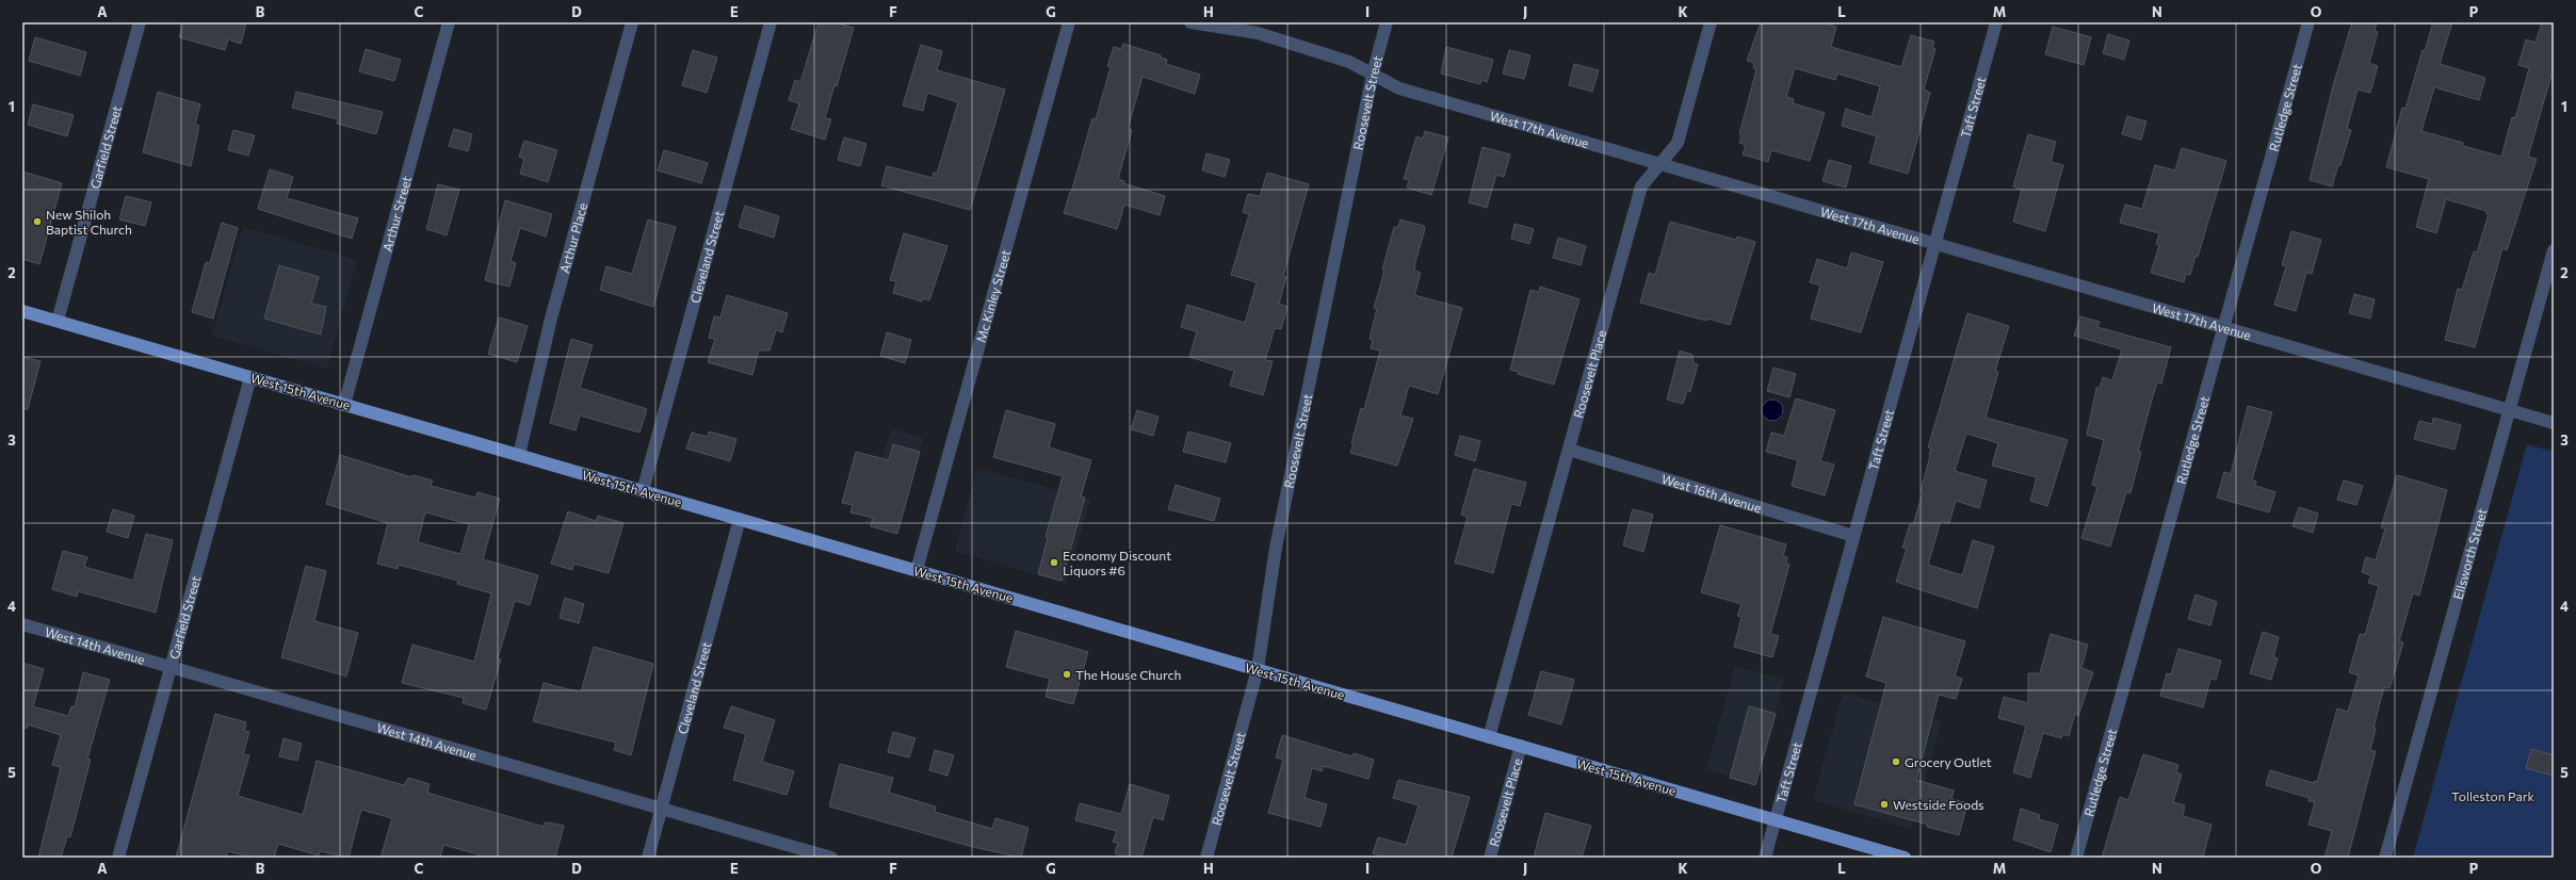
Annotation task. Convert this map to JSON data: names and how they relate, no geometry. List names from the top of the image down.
{
  "streets": {
    "main road": ["West 15th Avenue"],
    "street": [
      "Roosevelt Street",
      "Taft Street",
      "Rutledge Street",
      "West 17th Avenue",
      "Garfield Street",
      "Arthur Street",
      "Arthur Place",
      "Cleveland Street",
      "Mc Kinley Street",
      "Roosevelt Place",
      "West 16th Avenue",
      "Ellsworth Street",
      "West 14th Avenue"
    ]
  },
  "crossings": [
    ["Roosevelt Street", "West 17th Avenue"],
    ["Roosevelt Street", "West 15th Avenue"],
    ["Taft Street", "West 17th Avenue"],
    ["Taft Street", "West 15th Avenue"],
    ["Taft Street", "West 16th Avenue"],
    ["Rutledge Street", "West 17th Avenue"],
    ["West 17th Avenue", "Roosevelt Place"],
    ["West 17th Avenue", "Ellsworth Street"],
    ["Garfield Street", "West 15th Avenue"],
    ["Garfield Street", "West 14th Avenue"],
    ["Arthur Street", "West 15th Avenue"],
    ["Arthur Place", "West 15th Avenue"],
    ["Cleveland Street", "West 15th Avenue"],
    ["Cleveland Street", "West 14th Avenue"],
    ["Mc Kinley Street", "West 15th Avenue"],
    ["Roosevelt Place", "West 15th Avenue"],
    ["Roosevelt Place", "West 16th Avenue"]
  ],
  "parks": ["Tolleston Park"],
  "places": [
    "New Shiloh Baptist Church",
    "Economy Discount Liquors #6",
    "The House Church",
    "Grocery Outlet",
    "Westside Foods"
  ],
  "grid": {
    "columns": [
      "A",
      "B",
      "C",
      "D",
      "E",
      "F",
      "G",
      "H",
      "I",
      "J",
      "K",
      "L",
      "M",
      "N",
      "O",
      "P"
    ],
    "rows": [
      "1",
      "2",
      "3",
      "4",
      "5"
    ]
  }
}
